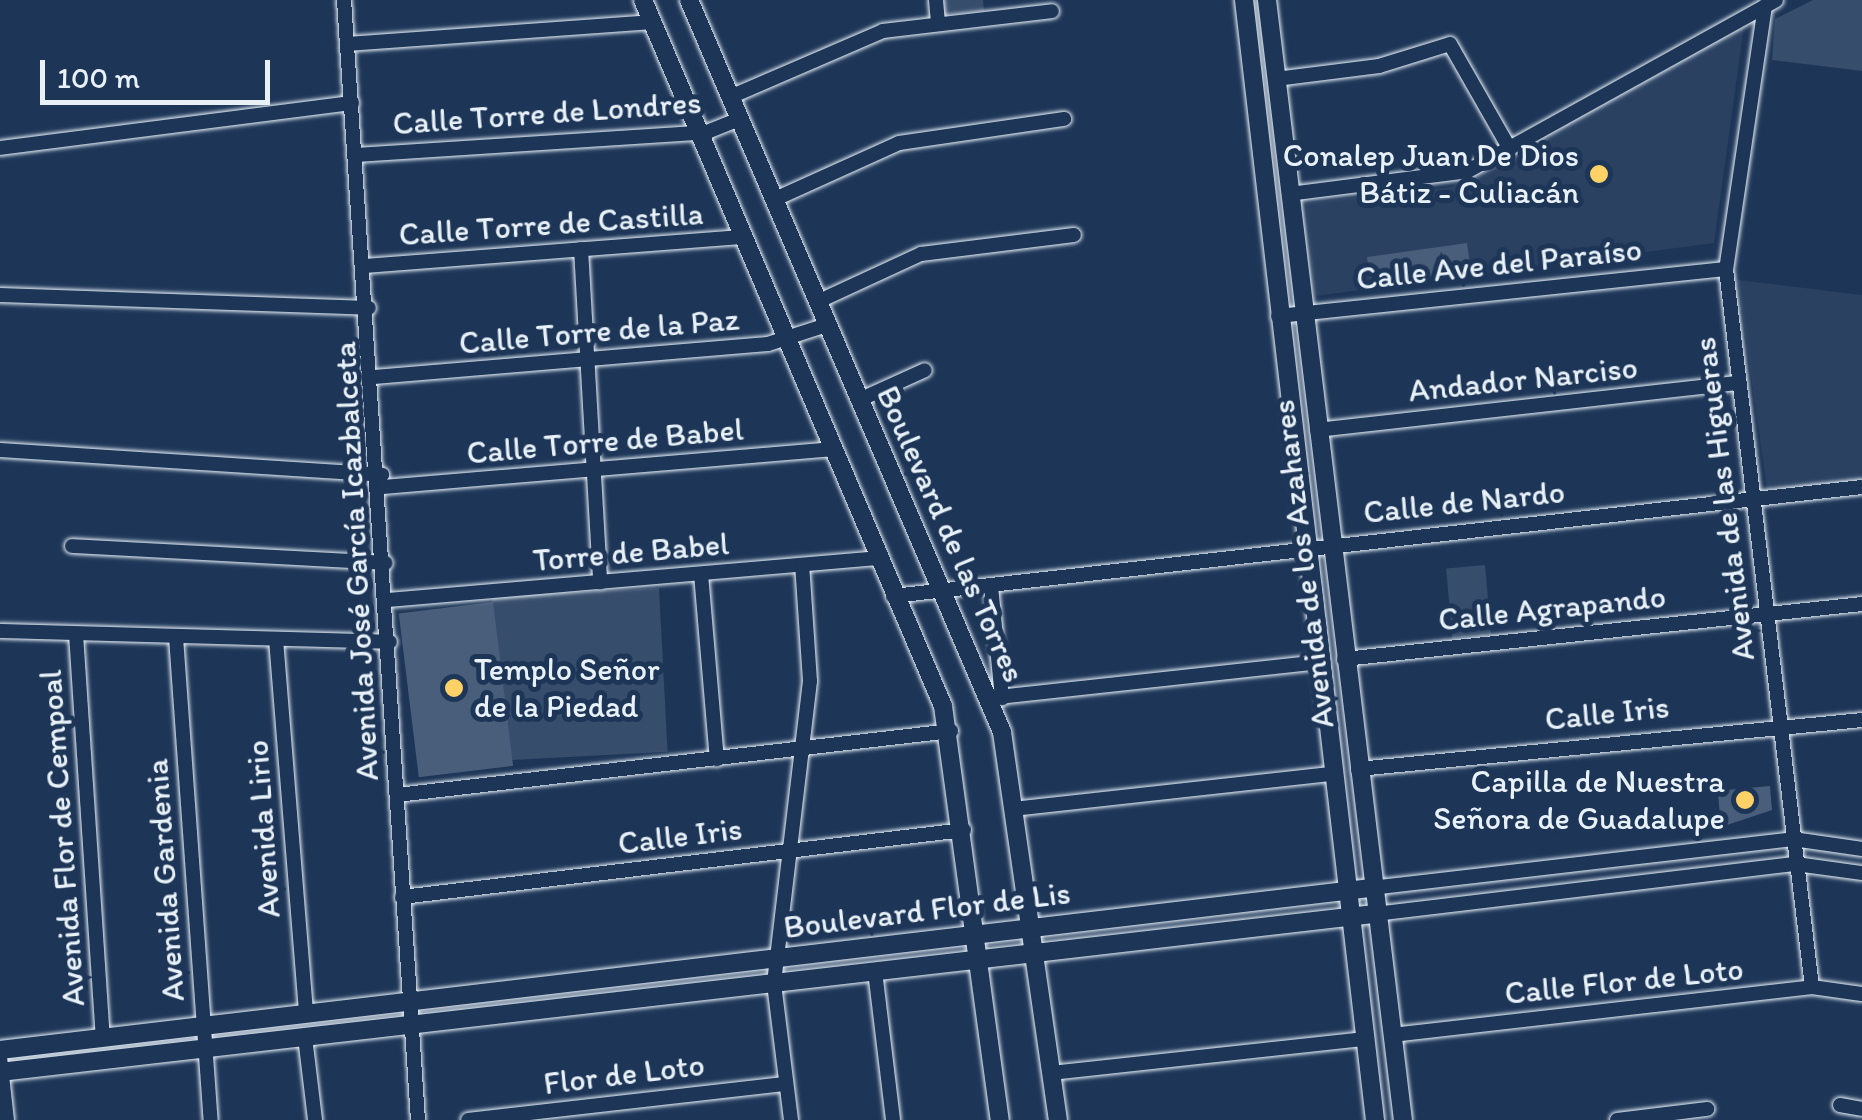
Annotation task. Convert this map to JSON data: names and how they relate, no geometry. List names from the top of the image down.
{
  "streets": {
    "street": [
      "Calle Torre de Londres",
      "Calle Torre de Castilla",
      "Calle Ave del Paraíso",
      "Calle Torre de la Paz",
      "Andador Narciso",
      "Calle Torre de Babel",
      "Avenida de las Higueras",
      "Calle de Nardo",
      "Boulevard de las Torres",
      "Torre de Babel",
      "Avenida José García Icazbalceta",
      "Avenida de los Azahares",
      "Calle Agrapando",
      "Calle Iris",
      "Avenida Lirio",
      "Avenida Flor de Cempoal",
      "Avenida Gardenia",
      "Boulevard Flor de Lis",
      "Calle Flor de Loto",
      "Flor de Loto"
    ]
  },
  "crossings": [
    ["Calle Torre de Londres", "Boulevard de las Torres"],
    ["Calle Torre de Londres", "Avenida José García Icazbalceta"],
    ["Calle Torre de Castilla", "Avenida José García Icazbalceta"],
    ["Calle Ave del Paraíso", "Avenida de las Higueras"],
    ["Calle Ave del Paraíso", "Avenida de los Azahares"],
    ["Calle Torre de la Paz", "Boulevard de las Torres"],
    ["Calle Torre de la Paz", "Avenida José García Icazbalceta"],
    ["Andador Narciso", "Avenida de las Higueras"],
    ["Andador Narciso", "Avenida de los Azahares"],
    ["Calle Torre de Babel", "Avenida José García Icazbalceta"],
    ["Avenida de las Higueras", "Calle de Nardo"],
    ["Avenida de las Higueras", "Calle Agrapando"],
    ["Avenida de las Higueras", "Calle Iris"],
    ["Avenida de las Higueras", "Boulevard Flor de Lis"],
    ["Avenida de las Higueras", "Calle Flor de Loto"],
    ["Calle de Nardo", "Boulevard de las Torres"],
    ["Calle de Nardo", "Avenida de los Azahares"],
    ["Boulevard de las Torres", "Boulevard Flor de Lis"],
    ["Torre de Babel", "Avenida José García Icazbalceta"],
    ["Avenida José García Icazbalceta", "Calle Iris"],
    ["Avenida José García Icazbalceta", "Boulevard Flor de Lis"],
    ["Avenida de los Azahares", "Calle Agrapando"],
    ["Avenida de los Azahares", "Calle Iris"],
    ["Avenida de los Azahares", "Boulevard Flor de Lis"],
    ["Avenida de los Azahares", "Calle Flor de Loto"],
    ["Avenida Lirio", "Boulevard Flor de Lis"],
    ["Avenida Flor de Cempoal", "Boulevard Flor de Lis"],
    ["Avenida Gardenia", "Boulevard Flor de Lis"]
  ],
  "places": ["Conalep Juan De Dios Bátiz - Culiacán", "Templo Señor de la Piedad", "Capilla de Nuestra Señora de Guadalupe"],
  "scale_bar": "100 m"
}
